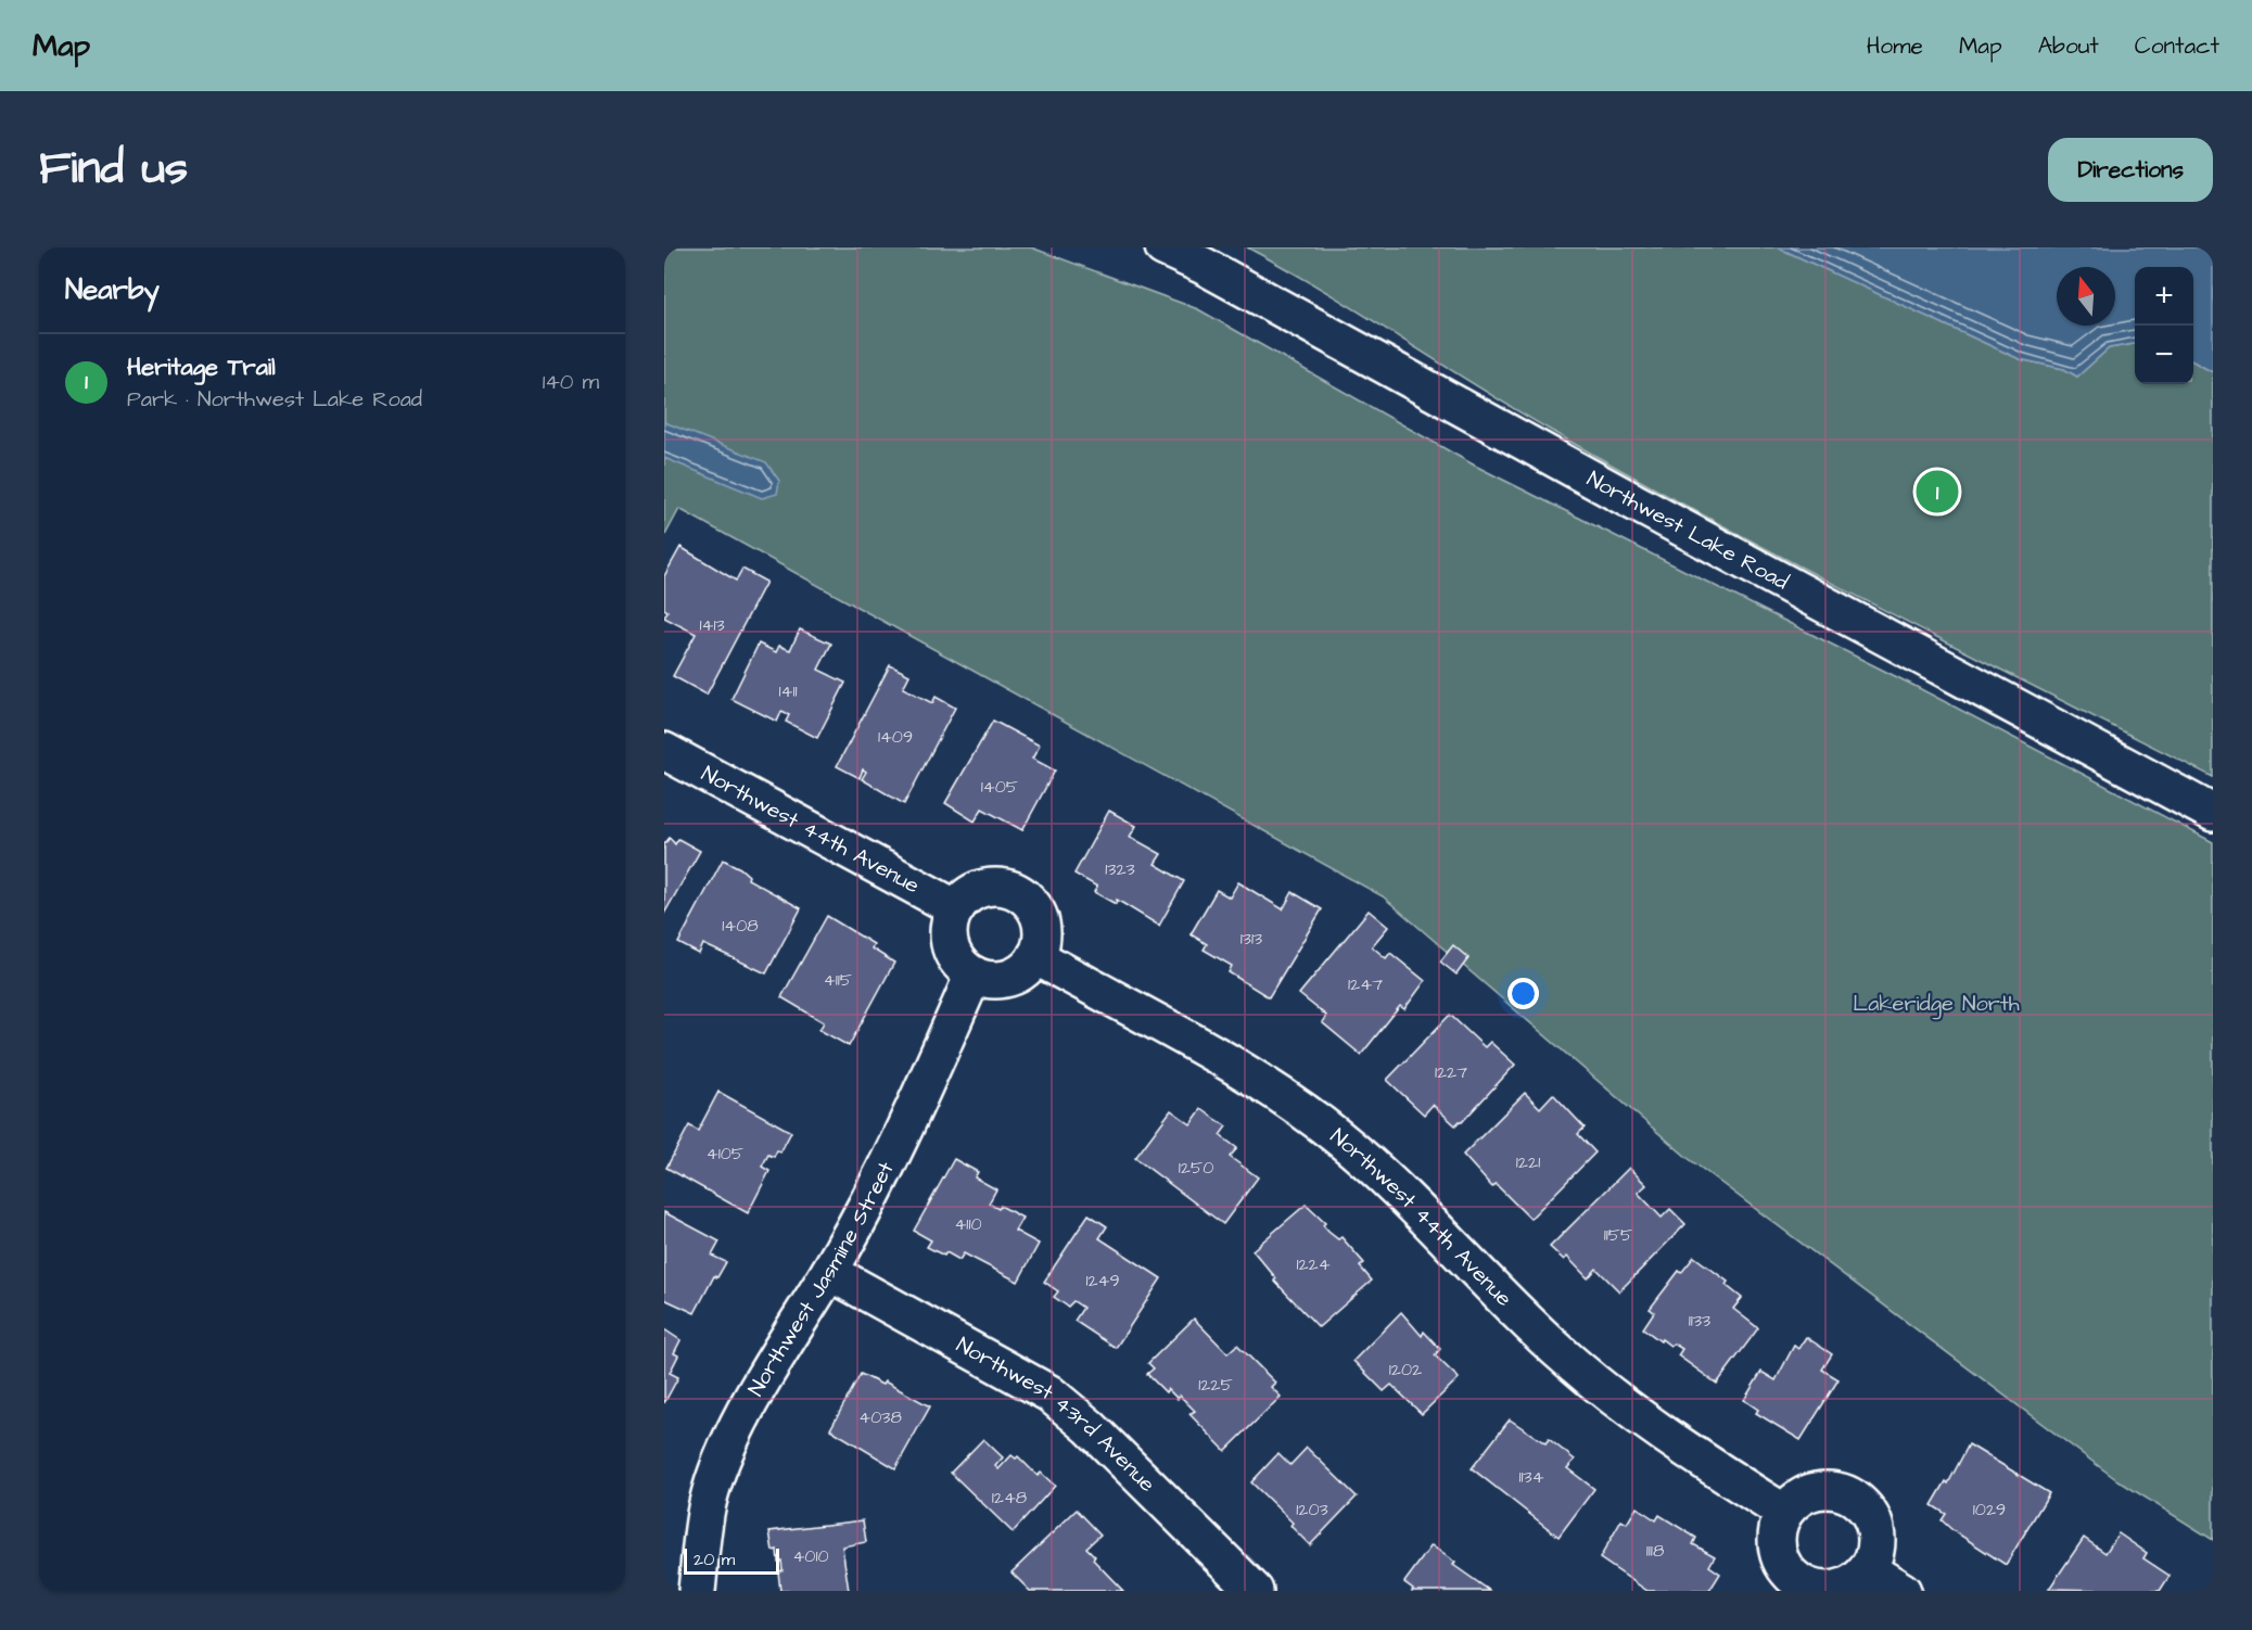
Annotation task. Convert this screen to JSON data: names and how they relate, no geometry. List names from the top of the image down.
{
  "streets": {
    "street": [
      "Northwest Lake Road",
      "Northwest 44th Avenue",
      "Northwest Jasmine Street",
      "Northwest 43rd Avenue"
    ]
  },
  "crossings": [
    ["Northwest 44th Avenue", "Northwest Jasmine Street"],
    ["Northwest Jasmine Street", "Northwest 43rd Avenue"]
  ],
  "parks": ["Lakeridge North"],
  "house_numbers": [
    "1413",
    "1411",
    "1409",
    "1405",
    "1323",
    "1408",
    "1313",
    "4115",
    "1247",
    "1227",
    "4105",
    "1221",
    "1250",
    "4110",
    "1155",
    "1224",
    "1249",
    "1133",
    "1202",
    "1225",
    "4038",
    "1134",
    "1248",
    "1203",
    "1029",
    "1118",
    "4010"
  ],
  "scale_bar": "20 m",
  "north": "top",
  "page": {
    "header": "Map",
    "nav": [
      "Home",
      "Map",
      "About",
      "Contact"
    ],
    "title": "Find us",
    "buttons": "Directions",
    "heading": "Nearby",
    "map_buttons": ["+", "−"],
    "list": [
      {
        "mark": "1",
        "name": "Heritage Trail",
        "note": "Park · Northwest Lake Road",
        "value": "140 m"
      }
    ],
    "pins": "1",
    "scale": "20 m"
  }
}
